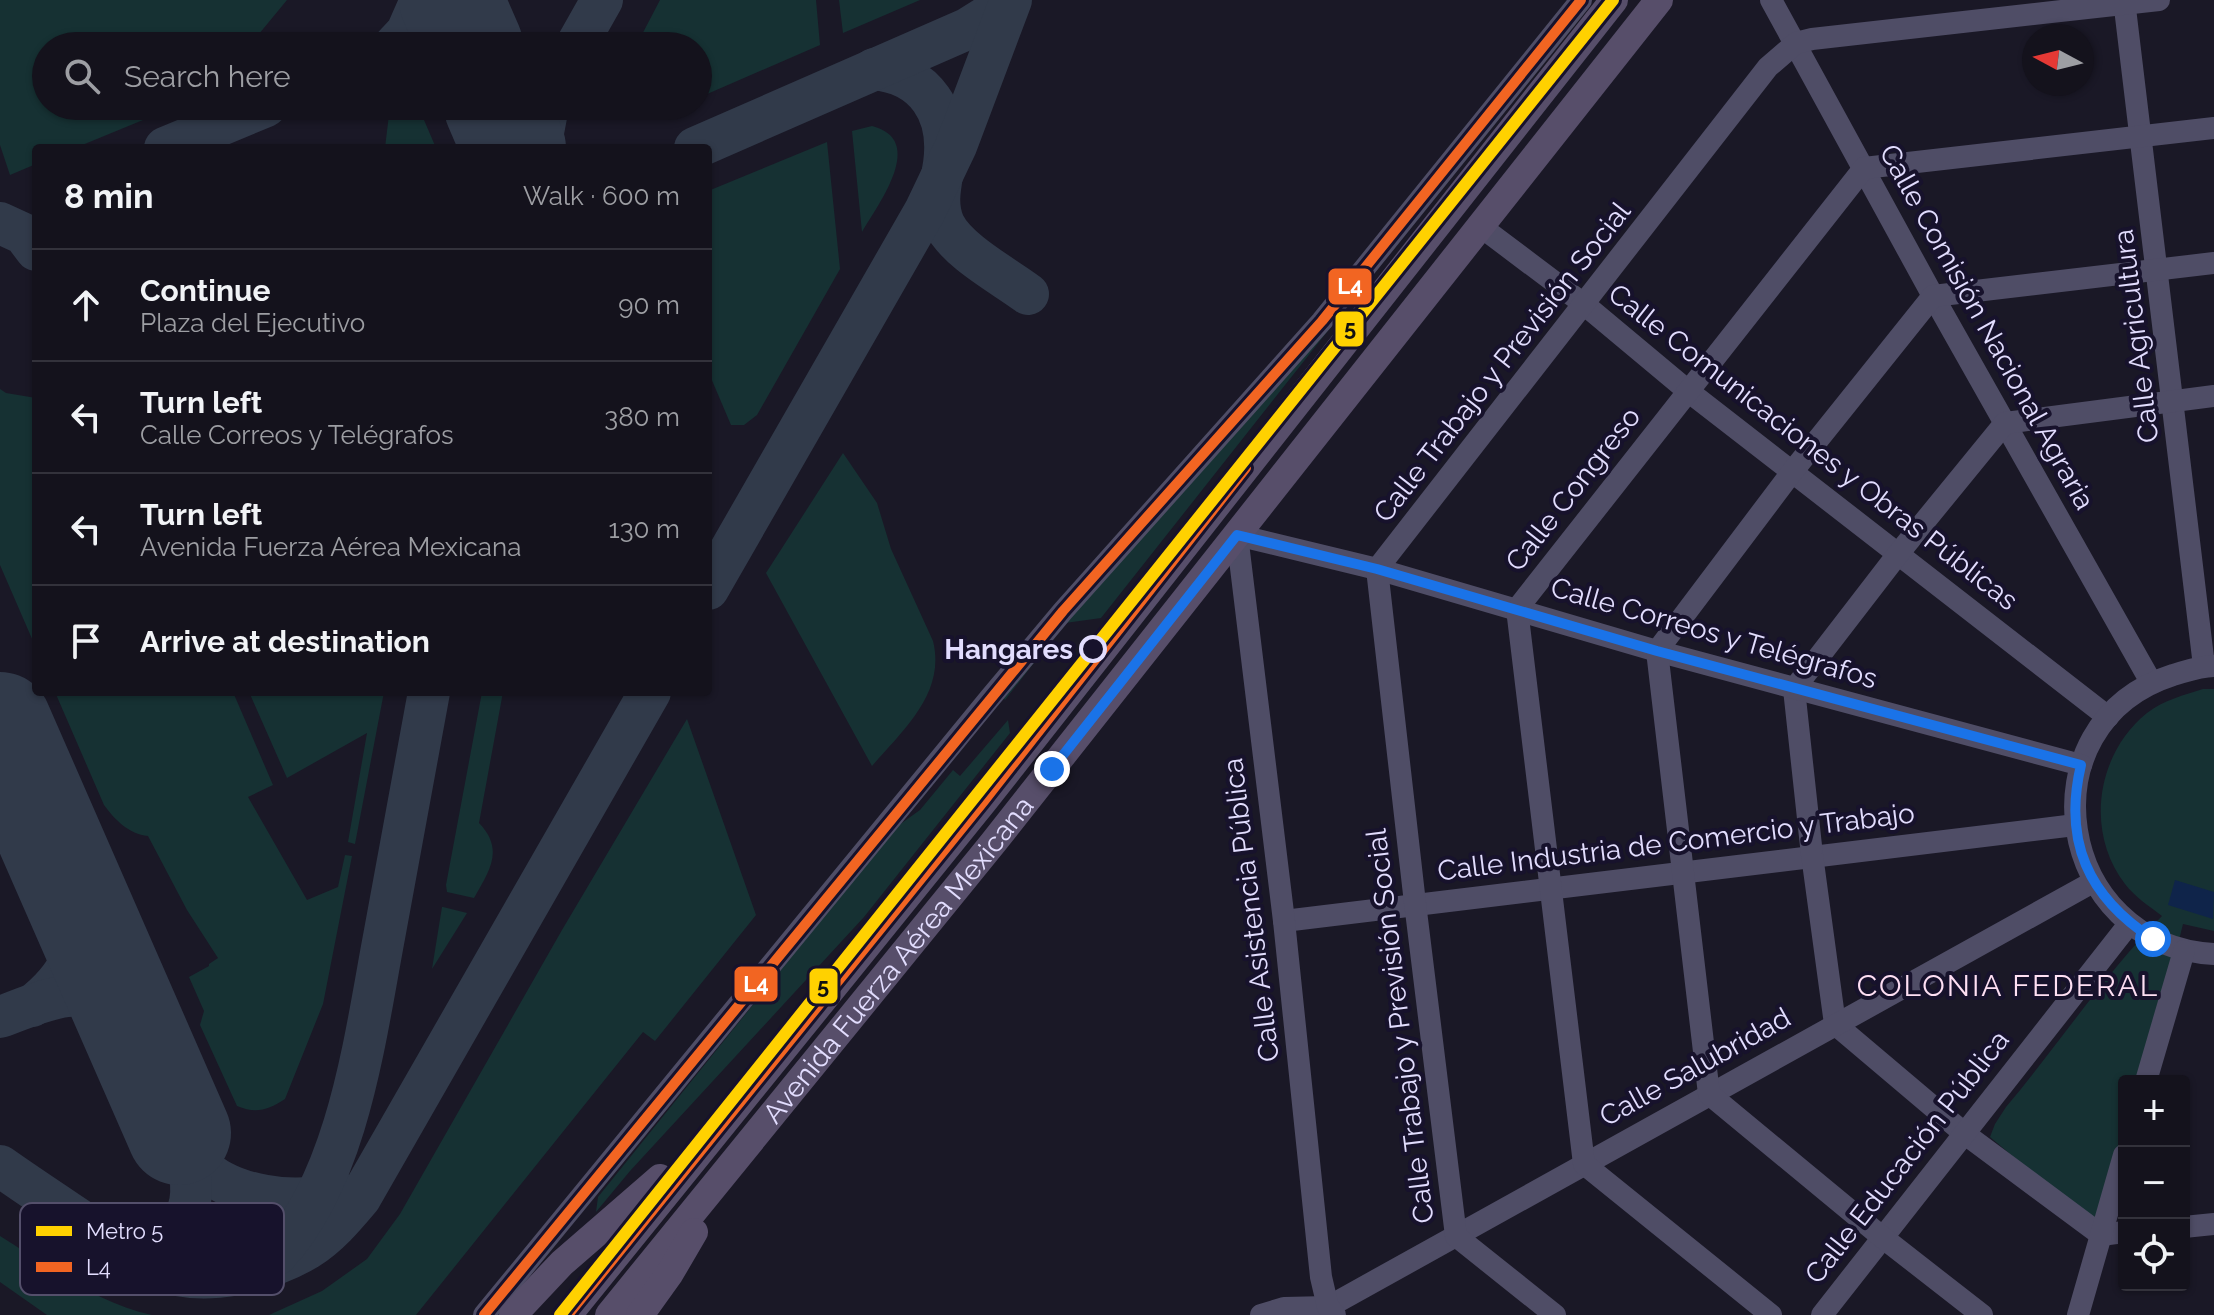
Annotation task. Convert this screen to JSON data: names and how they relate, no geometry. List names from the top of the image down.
{
  "streets": {
    "main road": ["Avenida Fuerza Aérea Mexicana"],
    "street": [
      "Calle Comisión Nacional Agraria",
      "Calle Agricultura",
      "Calle Trabajo y Previsión Social",
      "Calle Comunicaciones y Obras Públicas",
      "Calle Congreso",
      "Calle Correos y Telégrafos",
      "Calle Industria de Comercio y Trabajo",
      "Calle Asistencia Pública",
      "Calle Salubridad",
      "Calle Educación Pública"
    ]
  },
  "crossings": [
    ["Calle Comisión Nacional Agraria", "Calle Trabajo y Previsión Social"],
    ["Calle Comisión Nacional Agraria", "Calle Congreso"],
    ["Calle Trabajo y Previsión Social", "Calle Comunicaciones y Obras Públicas"],
    ["Calle Trabajo y Previsión Social", "Calle Correos y Telégrafos"],
    ["Calle Trabajo y Previsión Social", "Calle Industria de Comercio y Trabajo"],
    ["Calle Trabajo y Previsión Social", "Calle Salubridad"],
    ["Calle Comunicaciones y Obras Públicas", "Calle Congreso"],
    ["Calle Comunicaciones y Obras Públicas", "Avenida Fuerza Aérea Mexicana"],
    ["Calle Congreso", "Calle Correos y Telégrafos"],
    ["Calle Congreso", "Calle Industria de Comercio y Trabajo"],
    ["Calle Congreso", "Calle Salubridad"],
    ["Calle Correos y Telégrafos", "Calle Asistencia Pública"],
    ["Calle Correos y Telégrafos", "Avenida Fuerza Aérea Mexicana"],
    ["Calle Industria de Comercio y Trabajo", "Calle Asistencia Pública"],
    ["Calle Asistencia Pública", "Avenida Fuerza Aérea Mexicana"],
    ["Calle Asistencia Pública", "Calle Salubridad"]
  ],
  "districts": ["COLONIA FEDERAL"],
  "places": ["Hangares"],
  "lines": ["metro line 5", "transit line L4"],
  "legend": ["Metro 5", "L4"],
  "north": "left",
  "page": {
    "search": "Search here",
    "heading": ["8 min", "Walk · 600 m"],
    "list": [
      ["Continue", "Plaza del Ejecutivo", "90 m"],
      ["Turn left", "Calle Correos y Telégrafos", "380 m"],
      ["Turn left", "Avenida Fuerza Aérea Mexicana", "130 m"],
      "Arrive at destination"
    ],
    "map_buttons": ["+", "−"]
  }
}
